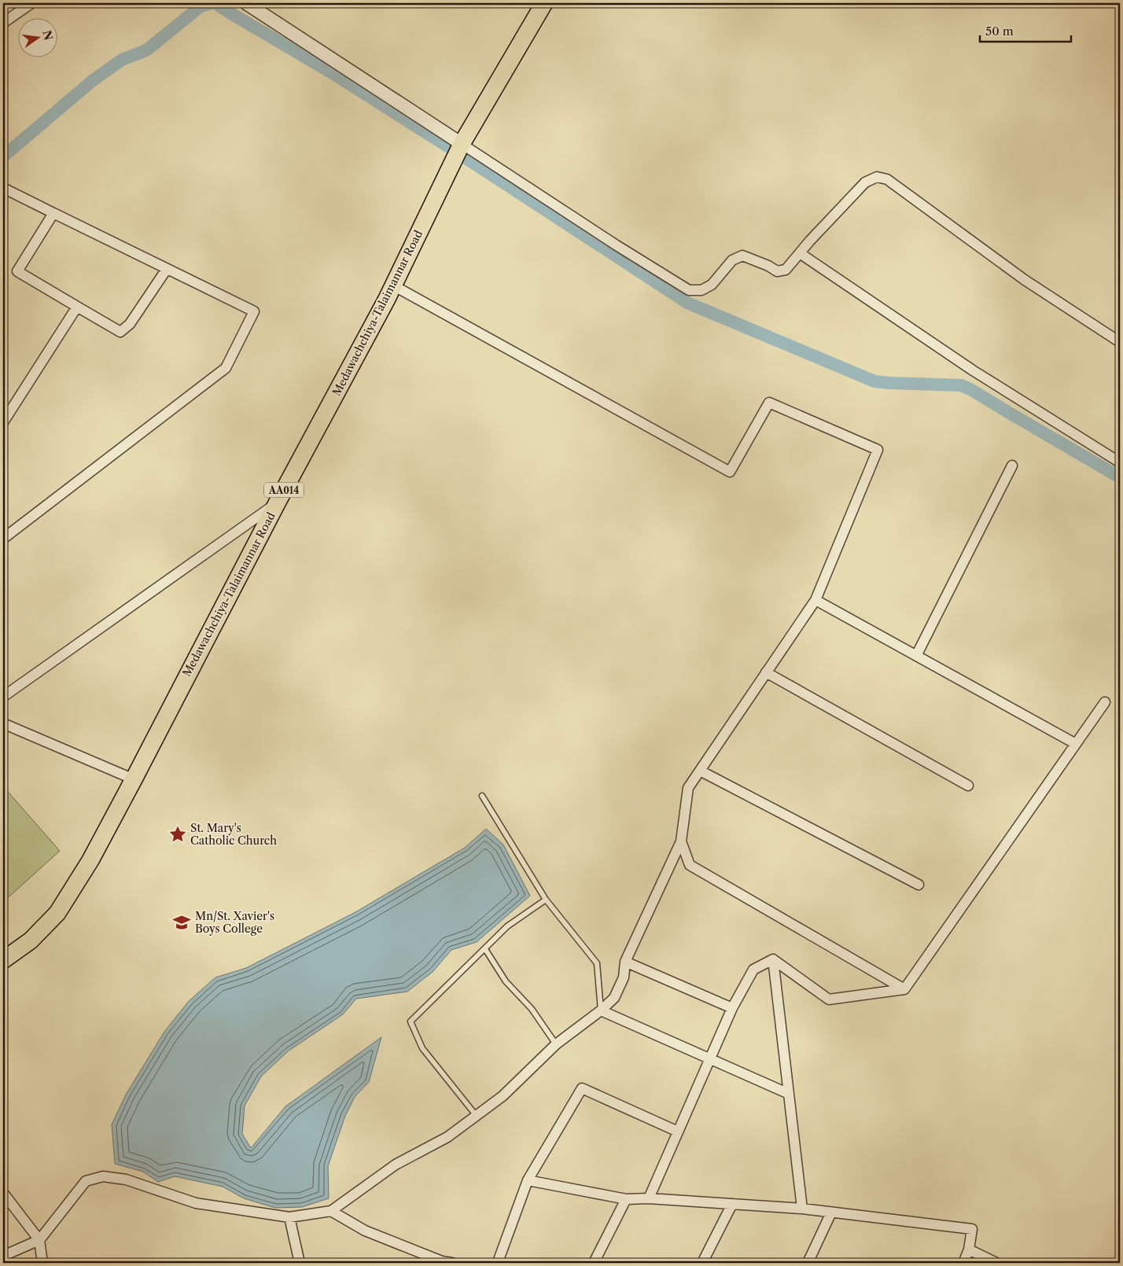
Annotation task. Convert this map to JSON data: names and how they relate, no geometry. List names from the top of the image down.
{
  "streets": {
    "highway": ["Medawachchiya-Talaimannar Road", "AA014"]
  },
  "places": {
    "place": ["St. Mary's Catholic Church"],
    "school or university": ["Mn/St. Xavier's Boys College"]
  },
  "scale_bar": "50 m",
  "north": "right"
}
